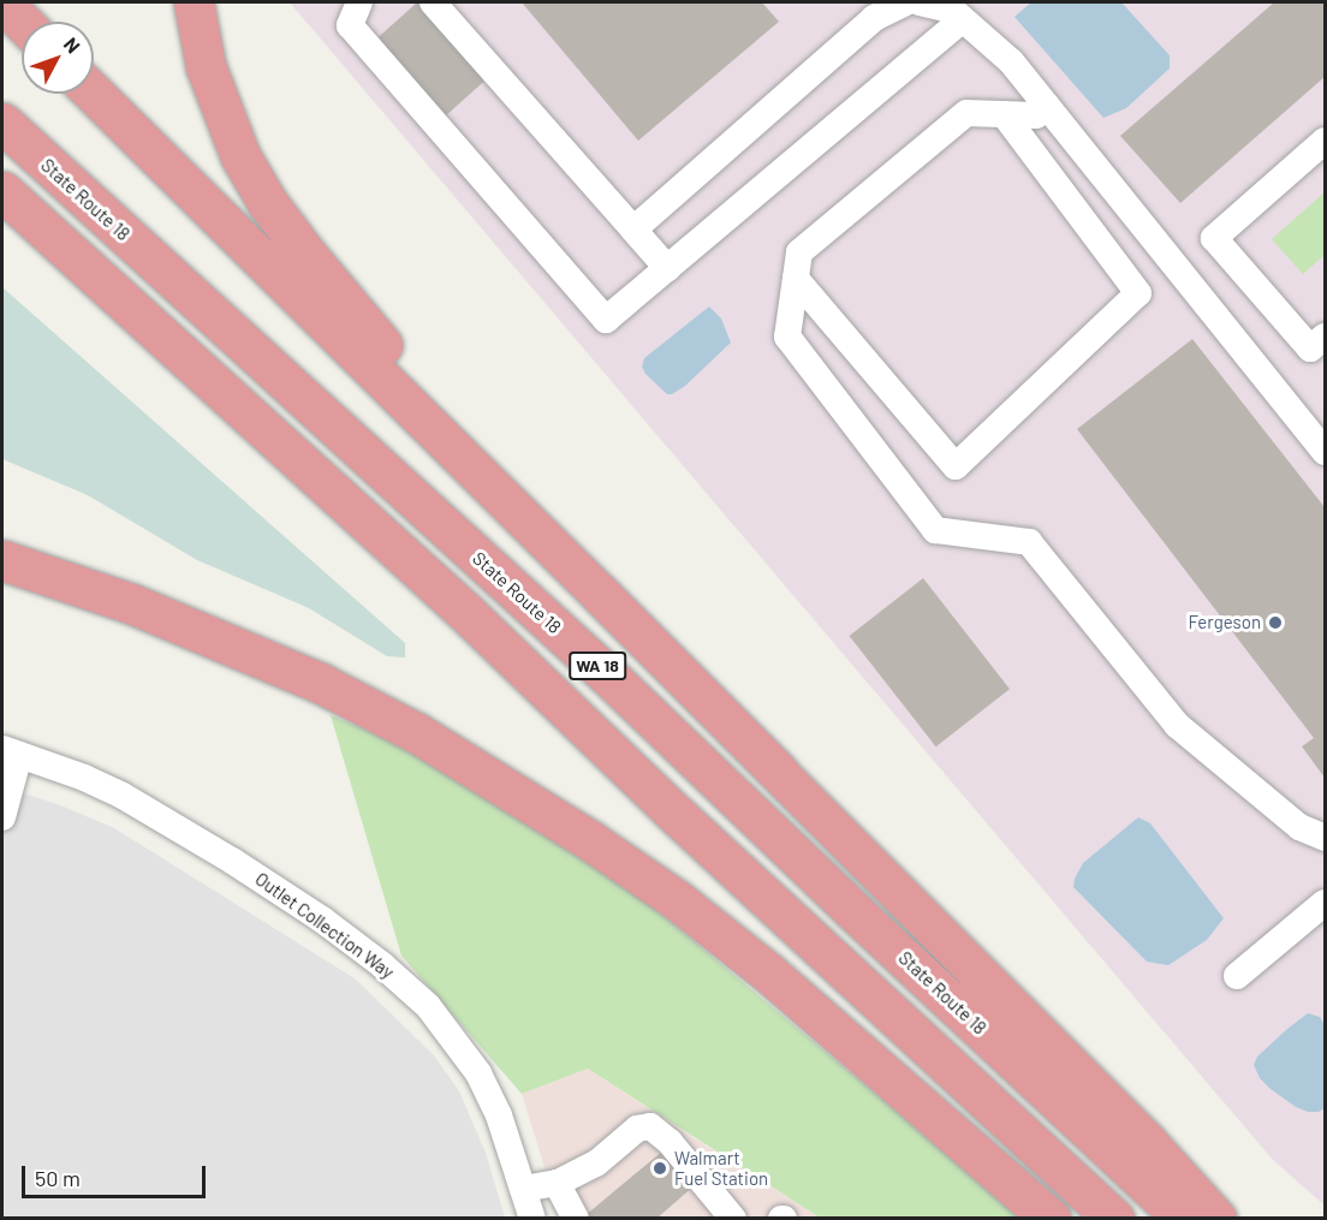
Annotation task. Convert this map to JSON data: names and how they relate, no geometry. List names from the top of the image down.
{
  "streets": {
    "highway": ["State Route 18", "WA 18"],
    "street": ["Outlet Collection Way"]
  },
  "places": ["Fergeson", "Walmart Fuel Station"],
  "scale_bar": "50 m",
  "north": "top right"
}
